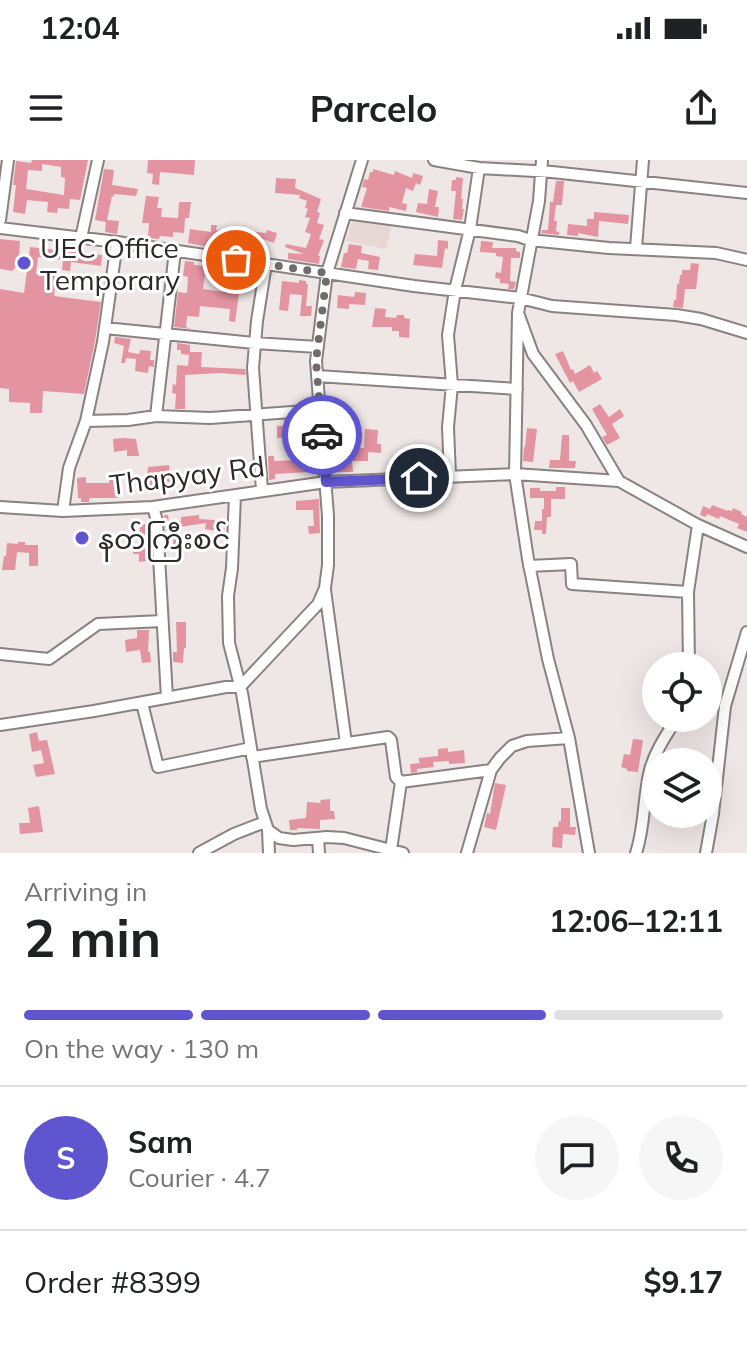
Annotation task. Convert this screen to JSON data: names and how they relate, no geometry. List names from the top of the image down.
{
  "streets": {
    "street": ["Thapyay Rd"]
  },
  "places": ["UEC Office Temporary", "နတ်ကြီးစင်"],
  "page": {
    "status": "12:04",
    "header": "Parcelo",
    "heading": ["2 min", "Arriving in", "12:06–12:11"],
    "panel": [
      "Sam",
      "Courier · 4.7",
      "Order #8399",
      "$9.17"
    ],
    "bar": "On the way · 130 m",
    "round": "S"
  }
}
